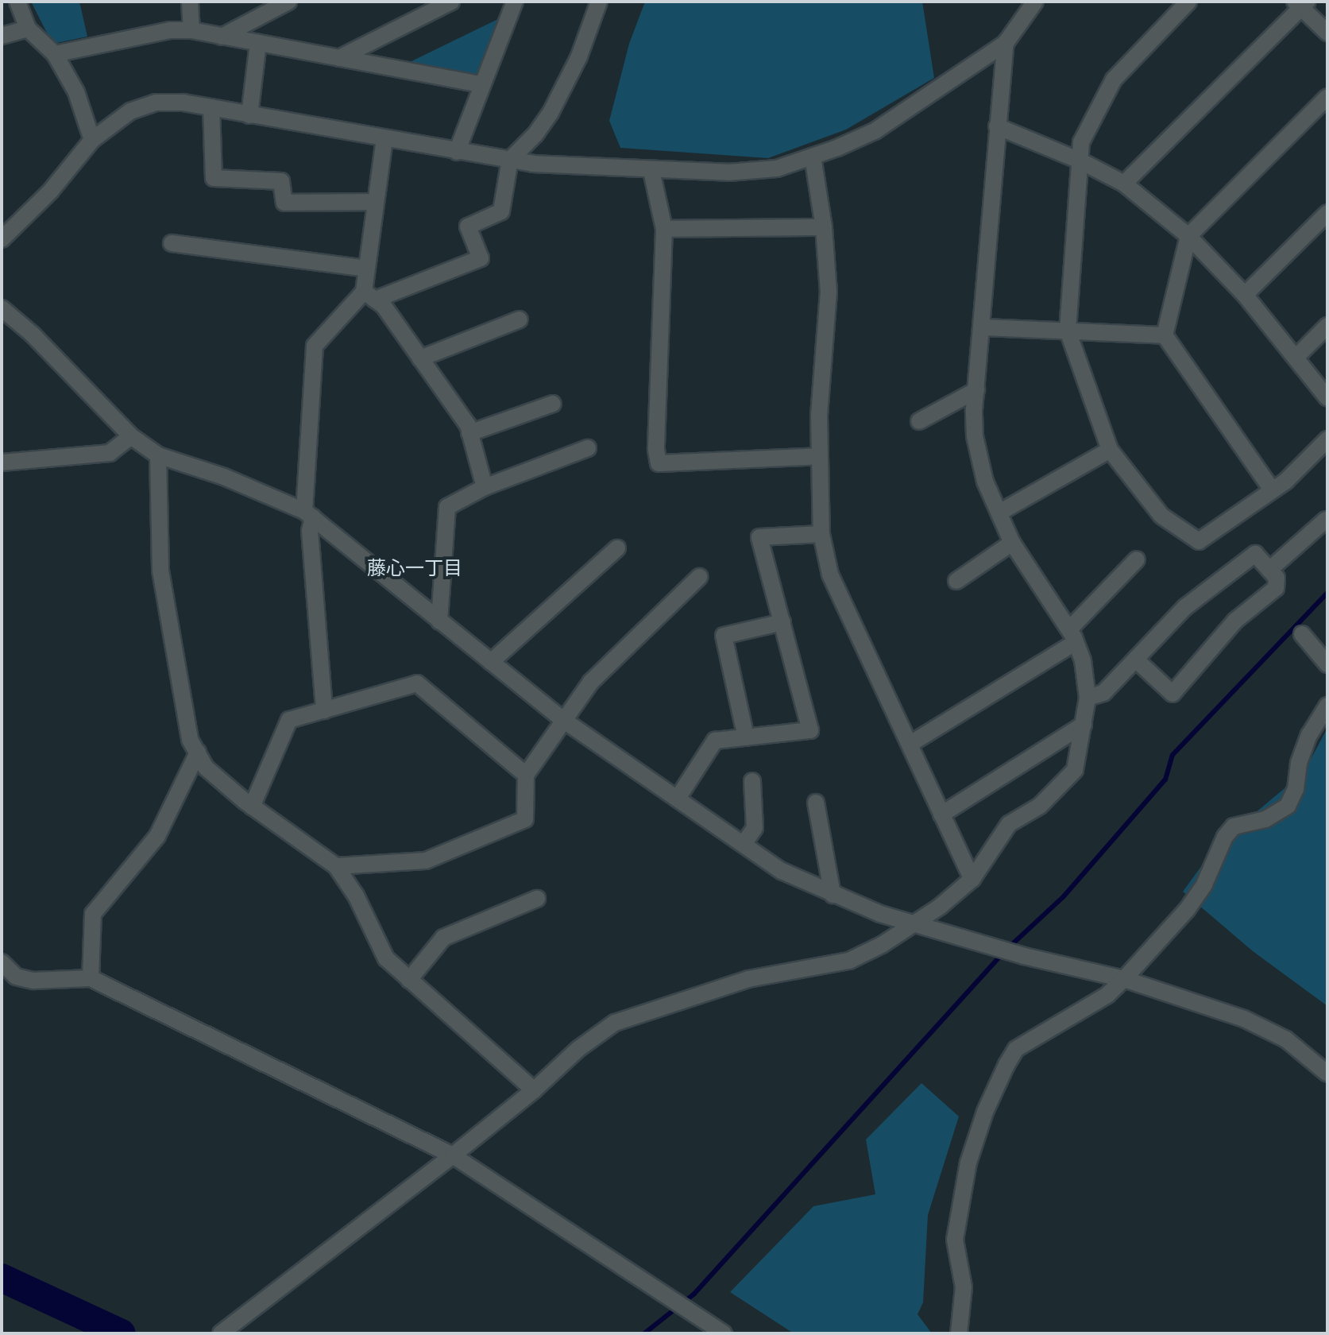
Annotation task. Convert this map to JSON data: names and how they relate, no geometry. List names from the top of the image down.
{
  "districts": ["藤心一丁目"]
}
